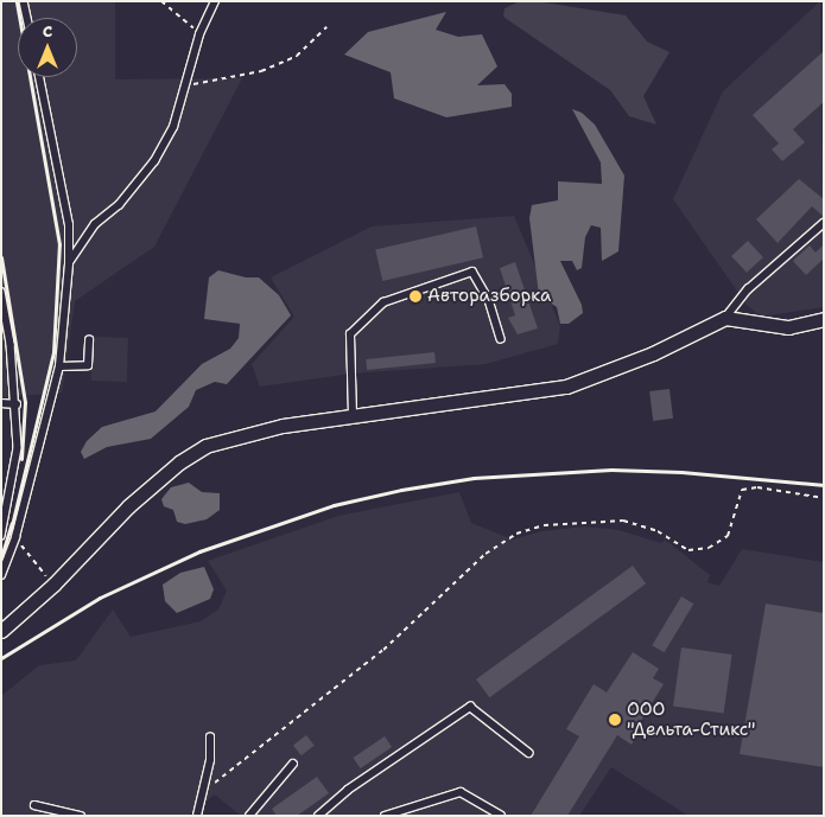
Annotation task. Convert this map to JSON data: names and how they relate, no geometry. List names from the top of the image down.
{
  "places": ["Авторазборка", "ООО \"Дельта-Стикс\""],
  "north": "top"
}
